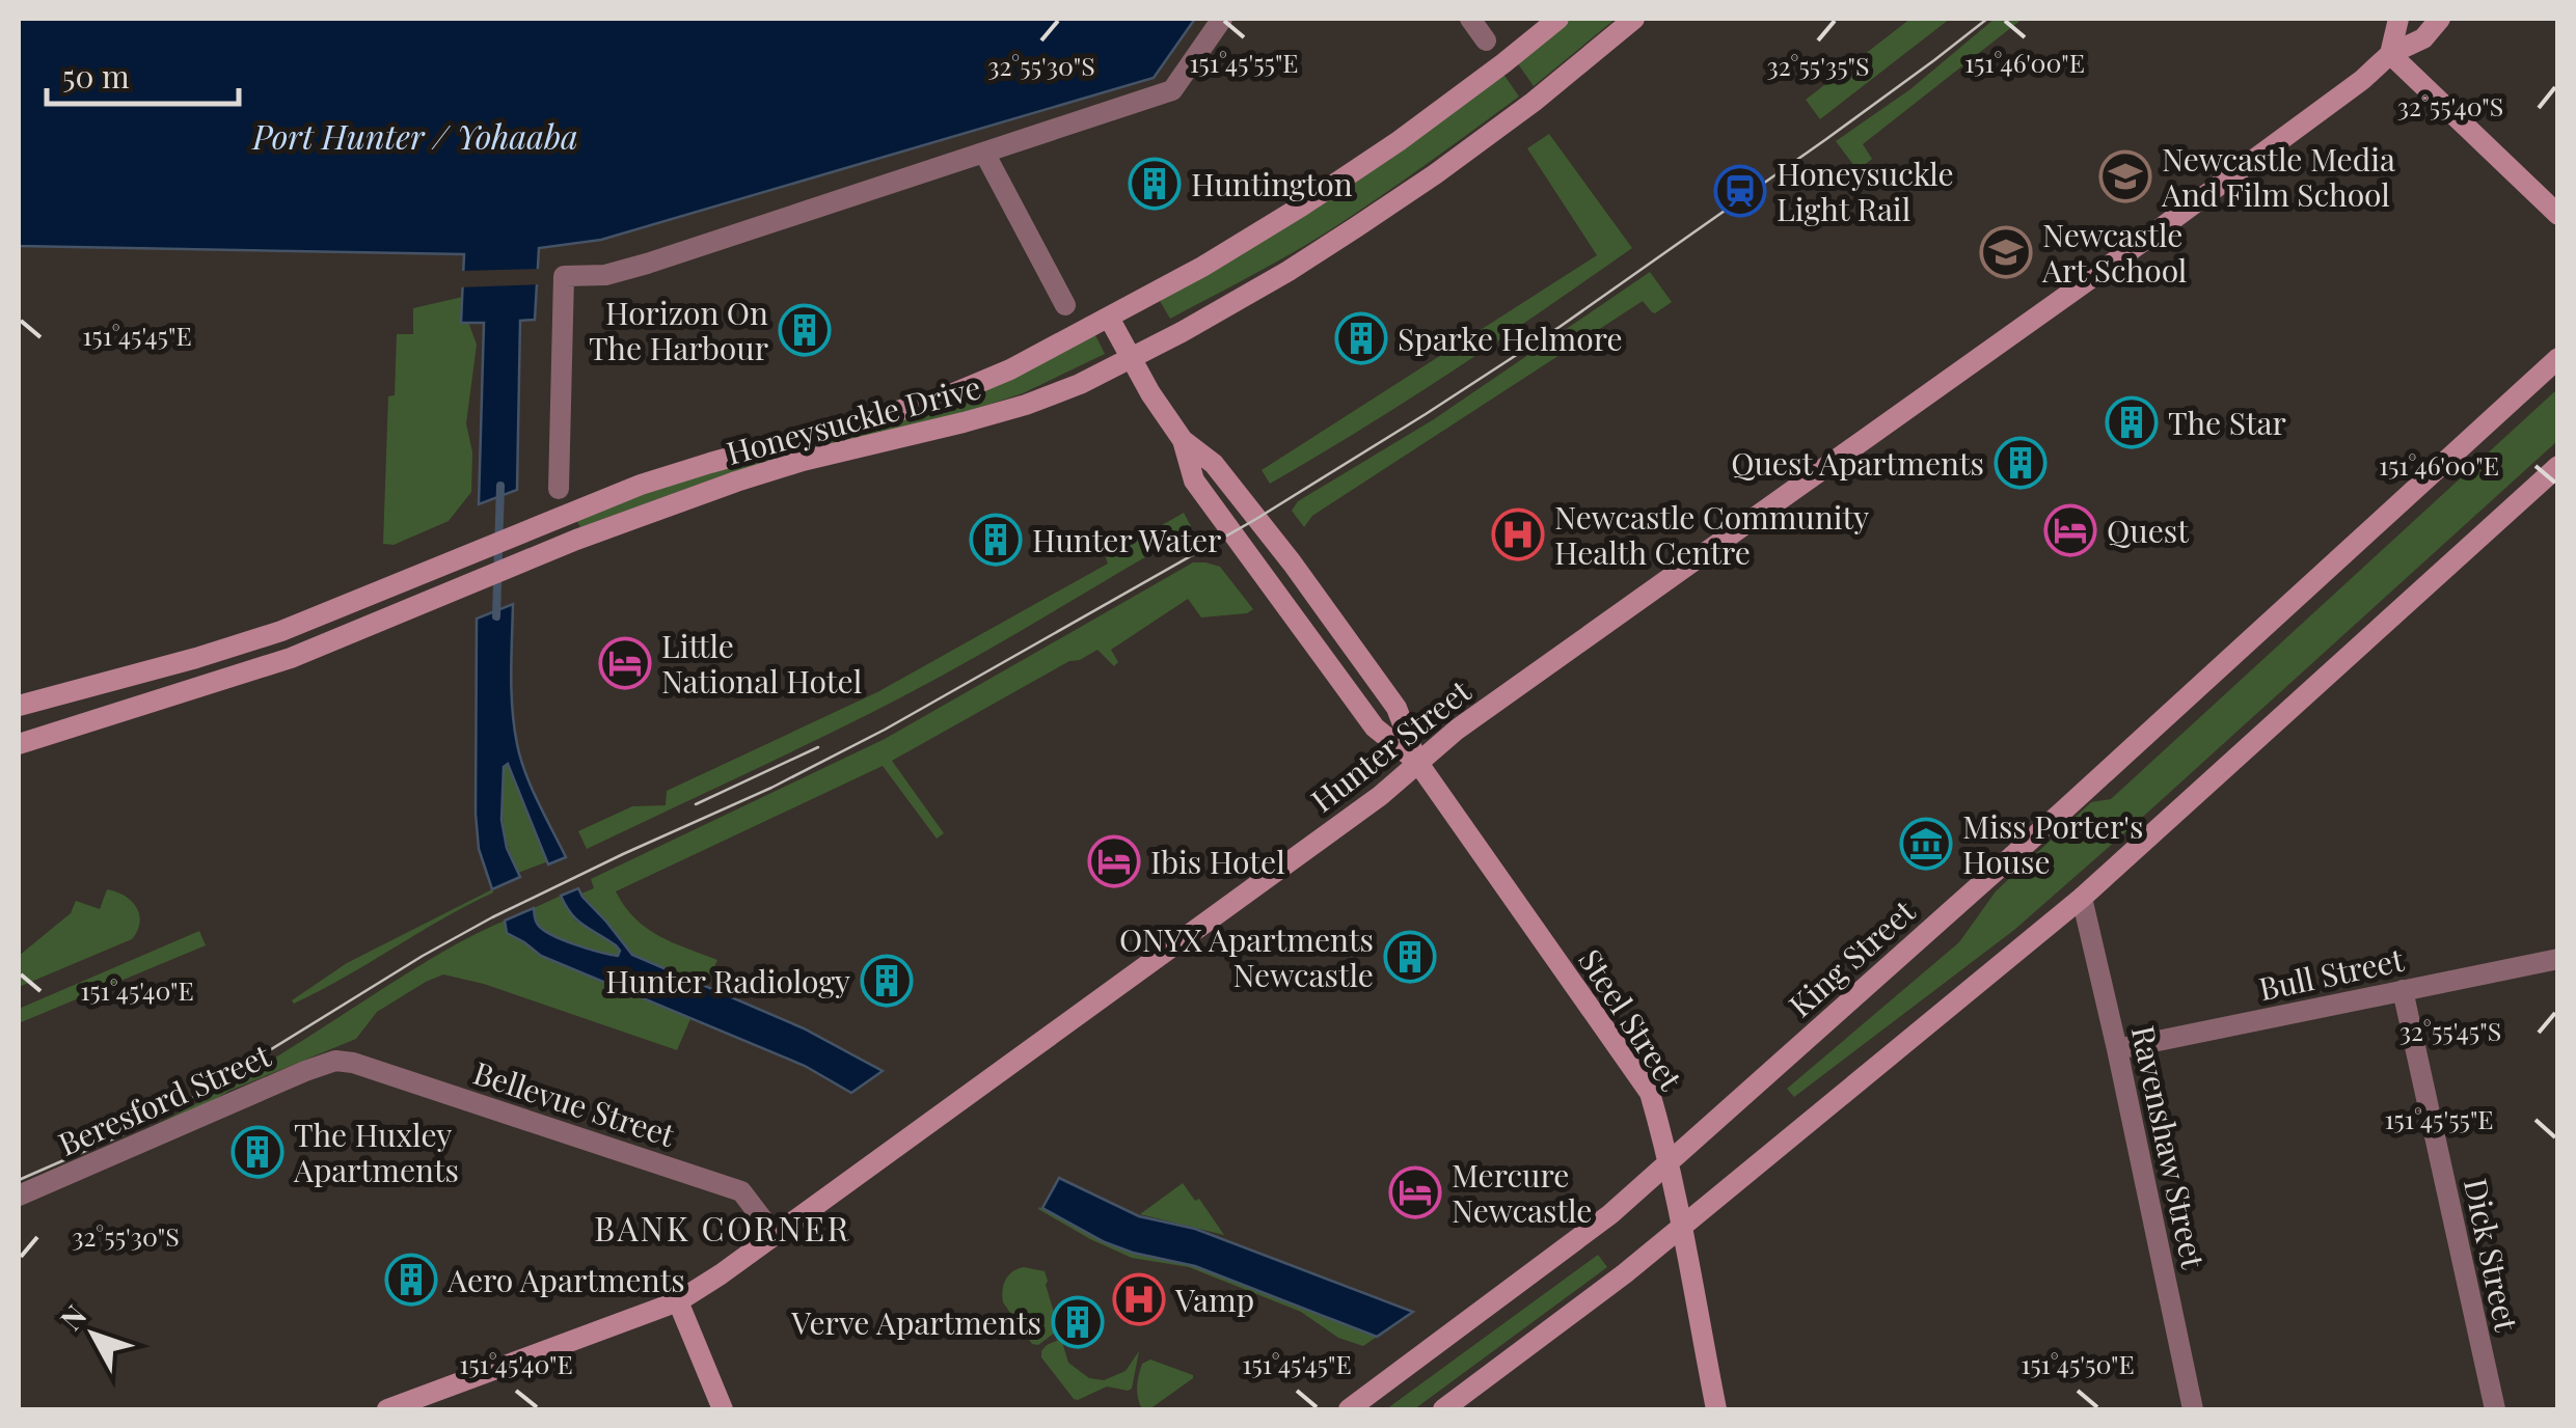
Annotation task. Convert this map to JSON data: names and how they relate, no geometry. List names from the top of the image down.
{
  "streets": {
    "main road": [
      "Honeysuckle Drive",
      "Hunter Street",
      "King Street",
      "Steel Street"
    ],
    "street": [
      "Bull Street",
      "Beresford Street",
      "Bellevue Street",
      "Ravenshaw Street",
      "Dick Street"
    ]
  },
  "crossings": [
    ["Honeysuckle Drive", "Steel Street"],
    ["Hunter Street", "Steel Street"],
    ["Hunter Street", "Bellevue Street"],
    ["King Street", "Steel Street"],
    ["Bull Street", "Ravenshaw Street"],
    ["Bull Street", "Dick Street"],
    ["Beresford Street", "Bellevue Street"]
  ],
  "districts": ["BANK CORNER"],
  "water": ["Port Hunter / Yohaaba"],
  "places": {
    "school or university": ["Newcastle Media And Film School", "Newcastle Art School"],
    "building": [
      "Huntington",
      "Horizon On The Harbour",
      "Sparke Helmore",
      "The Star",
      "Quest Apartments",
      "Hunter Water",
      "ONYX Apartments Newcastle",
      "Hunter Radiology",
      "The Huxley Apartments",
      "Aero Apartments",
      "Verve Apartments"
    ],
    "station": ["Honeysuckle Light Rail"],
    "hotel": [
      "Quest",
      "Little National Hotel",
      "Ibis Hotel",
      "Mercure Newcastle"
    ],
    "hospital": ["Newcastle Community Health Centre", "Vamp"],
    "museum": ["Miss Porter's House"]
  },
  "scale_bar": "50 m",
  "north": "top left",
  "coordinates": [
    "151°45'55\"E",
    "151°46'00\"E",
    "32°55'30\"S",
    "32°55'35\"S",
    "32°55'40\"S",
    "151°45'45\"E",
    "151°45'40\"E",
    "32°55'45\"S",
    "151°45'50\"E"
  ]
}
